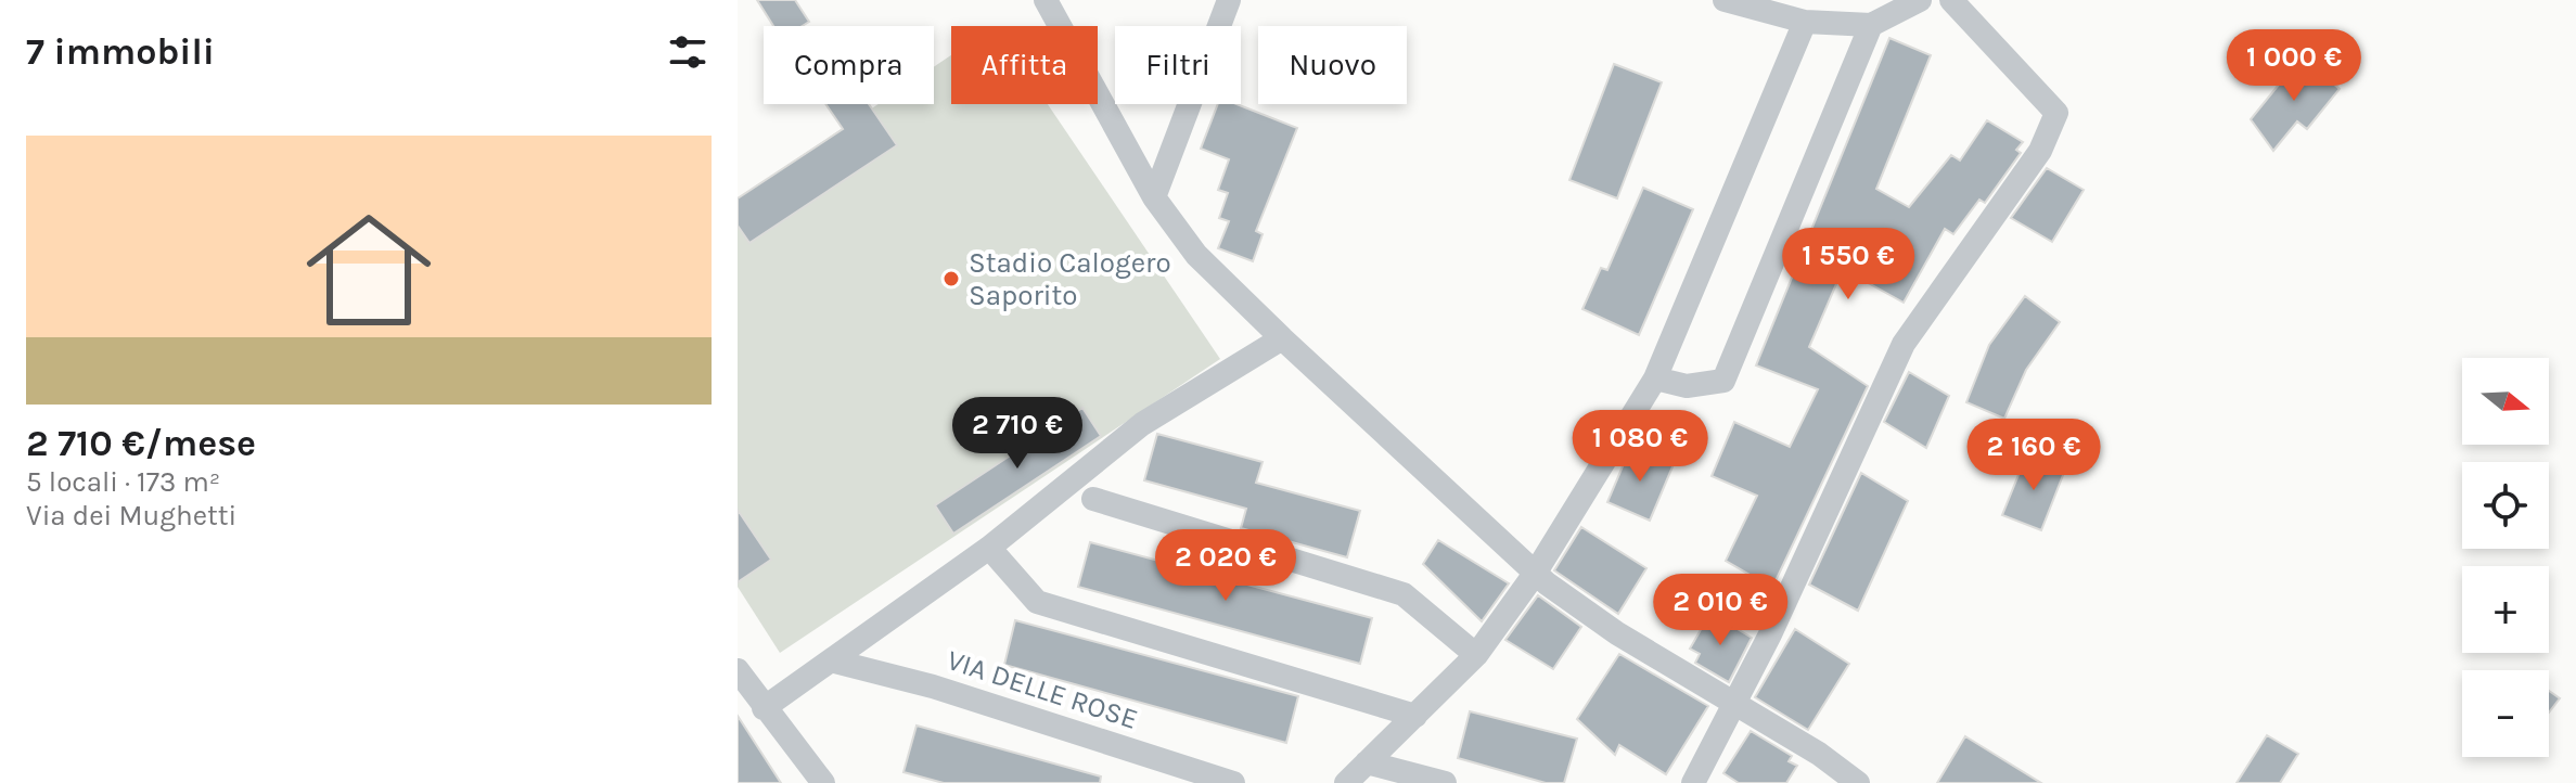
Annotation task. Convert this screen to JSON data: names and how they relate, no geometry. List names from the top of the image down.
{
  "streets": {
    "street": ["VIA DELLE ROSE"]
  },
  "places": ["Stadio Calogero Saporito"],
  "north": "right",
  "page": {
    "heading": "7 immobili",
    "chip": [
      "Compra",
      "Affitta",
      "Filtri",
      "Nuovo"
    ],
    "price": [
      "1 000 €",
      "1 550 €",
      "2 710 €",
      "1 080 €",
      "2 160 €",
      "2 020 €",
      "2 010 €"
    ],
    "list": [
      {
        "name": "2 710 €/mese",
        "note": "5 locali · 173 m² · Via dei Mughetti"
      }
    ],
    "map_buttons": ["+", "−"]
  }
}
